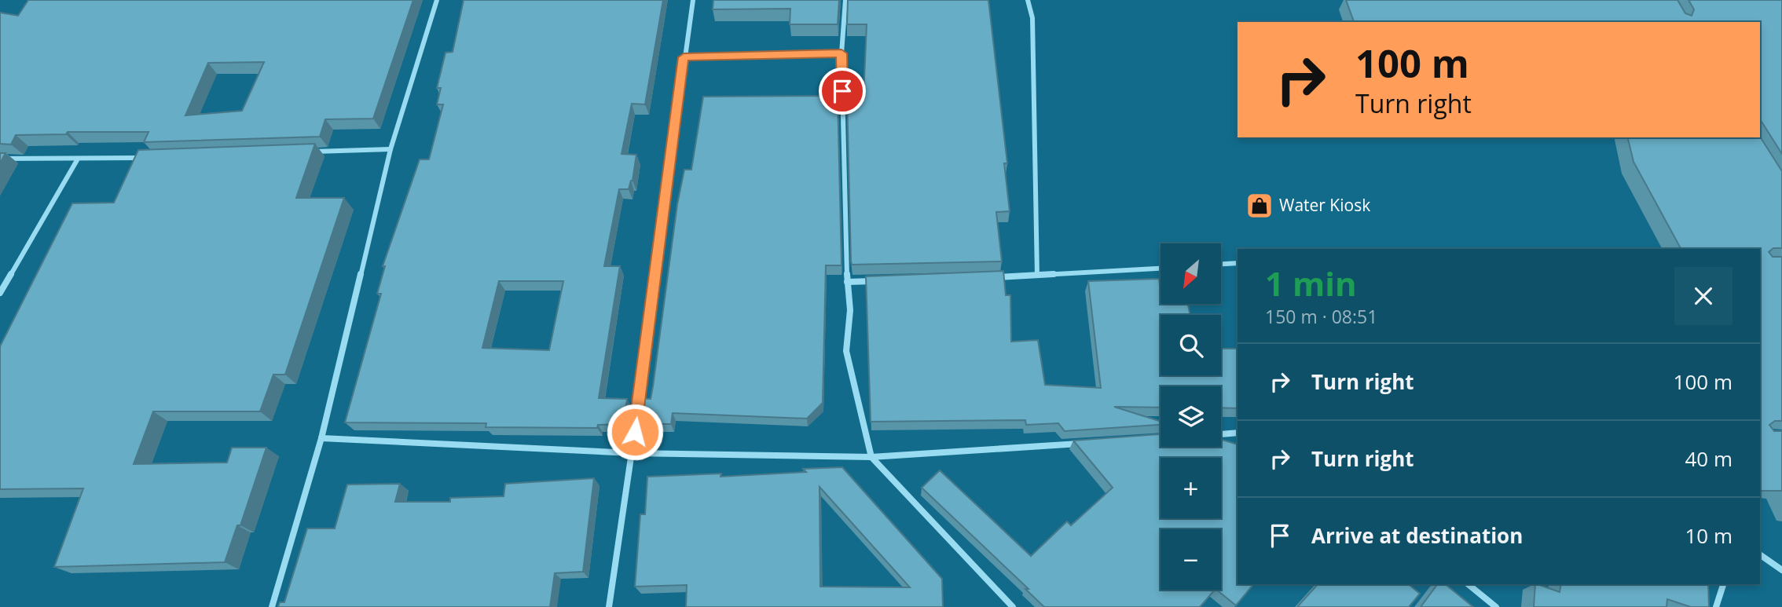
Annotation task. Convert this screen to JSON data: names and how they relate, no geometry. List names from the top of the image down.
{
  "places": {
    "shop": ["Water Kiosk"]
  },
  "north": "bottom left",
  "page": {
    "turn": ["100 m", "Turn right"],
    "map_buttons": ["+", "−"],
    "heading": ["1 min", "150 m · 08:51"],
    "list": [
      {
        "name": "Turn right",
        "value": "100 m"
      },
      {
        "name": "Turn right",
        "value": "40 m"
      },
      {
        "name": "Arrive at destination",
        "value": "10 m"
      }
    ]
  }
}
